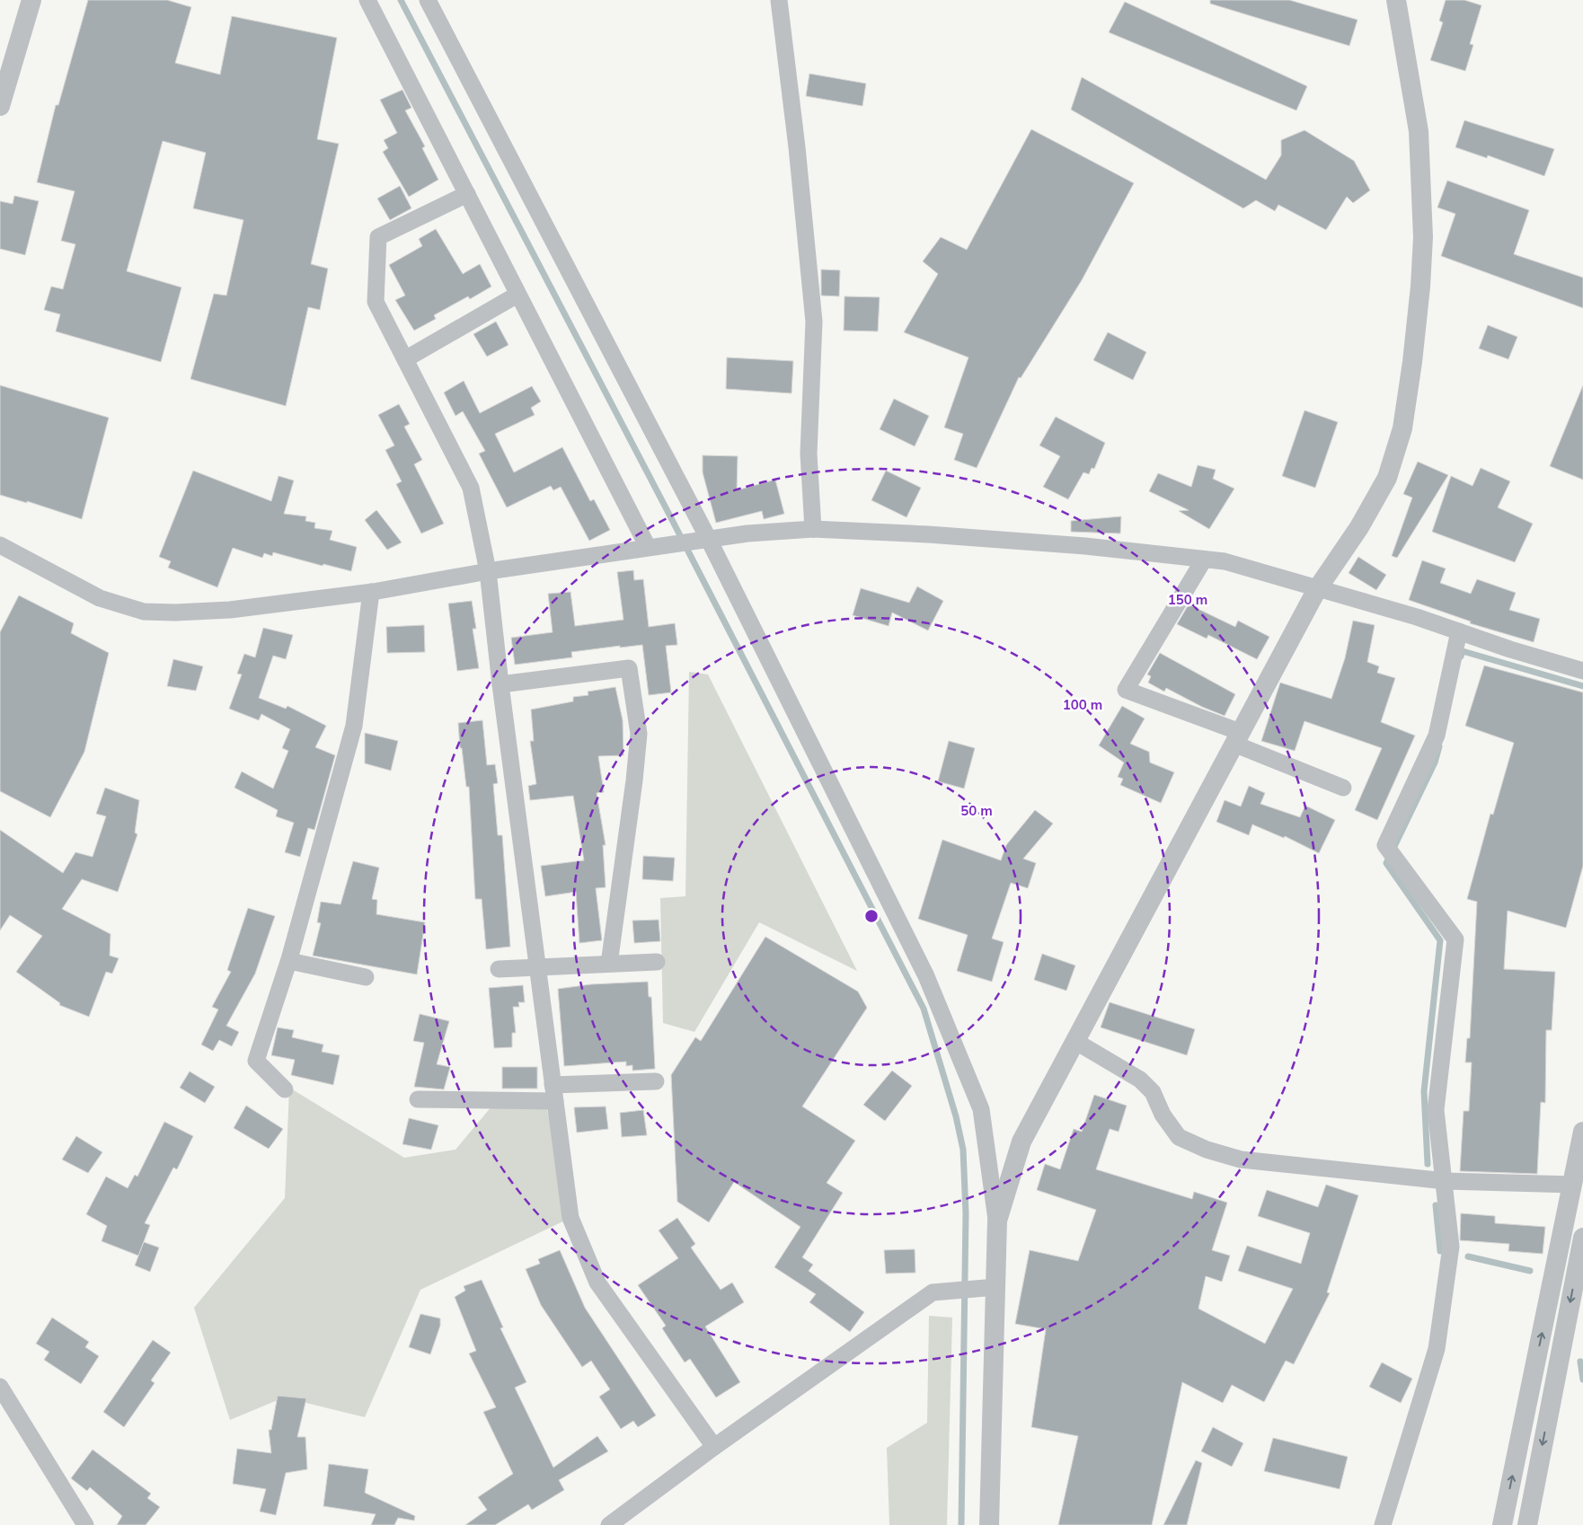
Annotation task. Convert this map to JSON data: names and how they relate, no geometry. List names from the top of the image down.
{
  "rings": ["150 m", "100 m", "50 m"]
}
